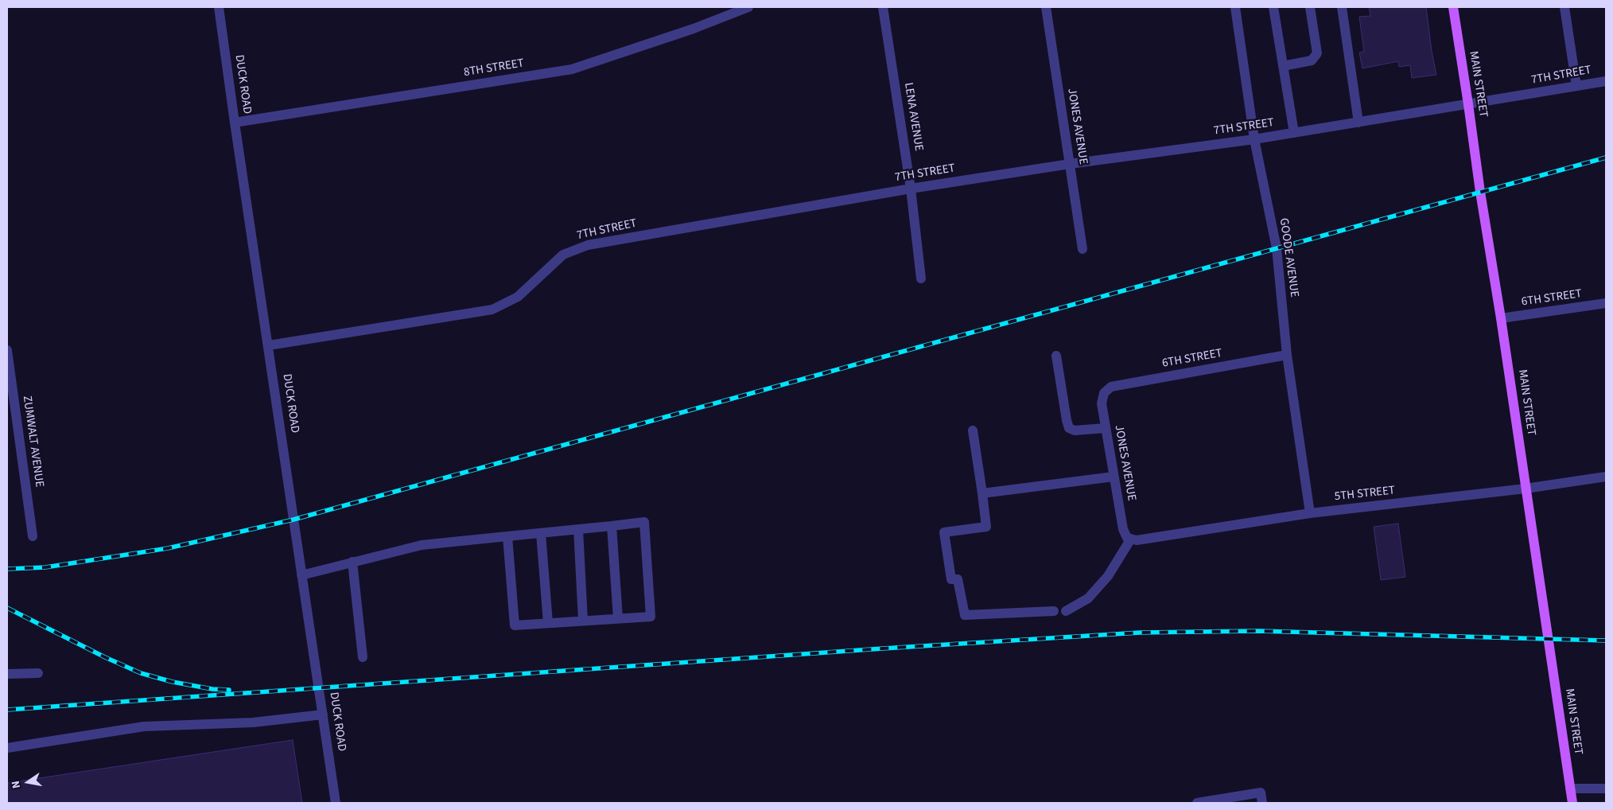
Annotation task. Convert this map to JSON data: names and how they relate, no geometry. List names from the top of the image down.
{
  "streets": {
    "main road": ["MAIN STREET"],
    "street": [
      "8TH STREET",
      "7TH STREET",
      "DUCK ROAD",
      "LENA AVENUE",
      "JONES AVENUE",
      "GOODE AVENUE",
      "6TH STREET",
      "ZUMWALT AVENUE",
      "5TH STREET"
    ]
  },
  "crossings": [
    ["8TH STREET", "DUCK ROAD"],
    ["7TH STREET", "DUCK ROAD"],
    ["7TH STREET", "MAIN STREET"],
    ["7TH STREET", "LENA AVENUE"],
    ["7TH STREET", "JONES AVENUE"],
    ["7TH STREET", "GOODE AVENUE"],
    ["MAIN STREET", "6TH STREET"],
    ["MAIN STREET", "5TH STREET"],
    ["JONES AVENUE", "6TH STREET"],
    ["JONES AVENUE", "5TH STREET"],
    ["GOODE AVENUE", "6TH STREET"],
    ["GOODE AVENUE", "5TH STREET"]
  ],
  "north": "left"
}
